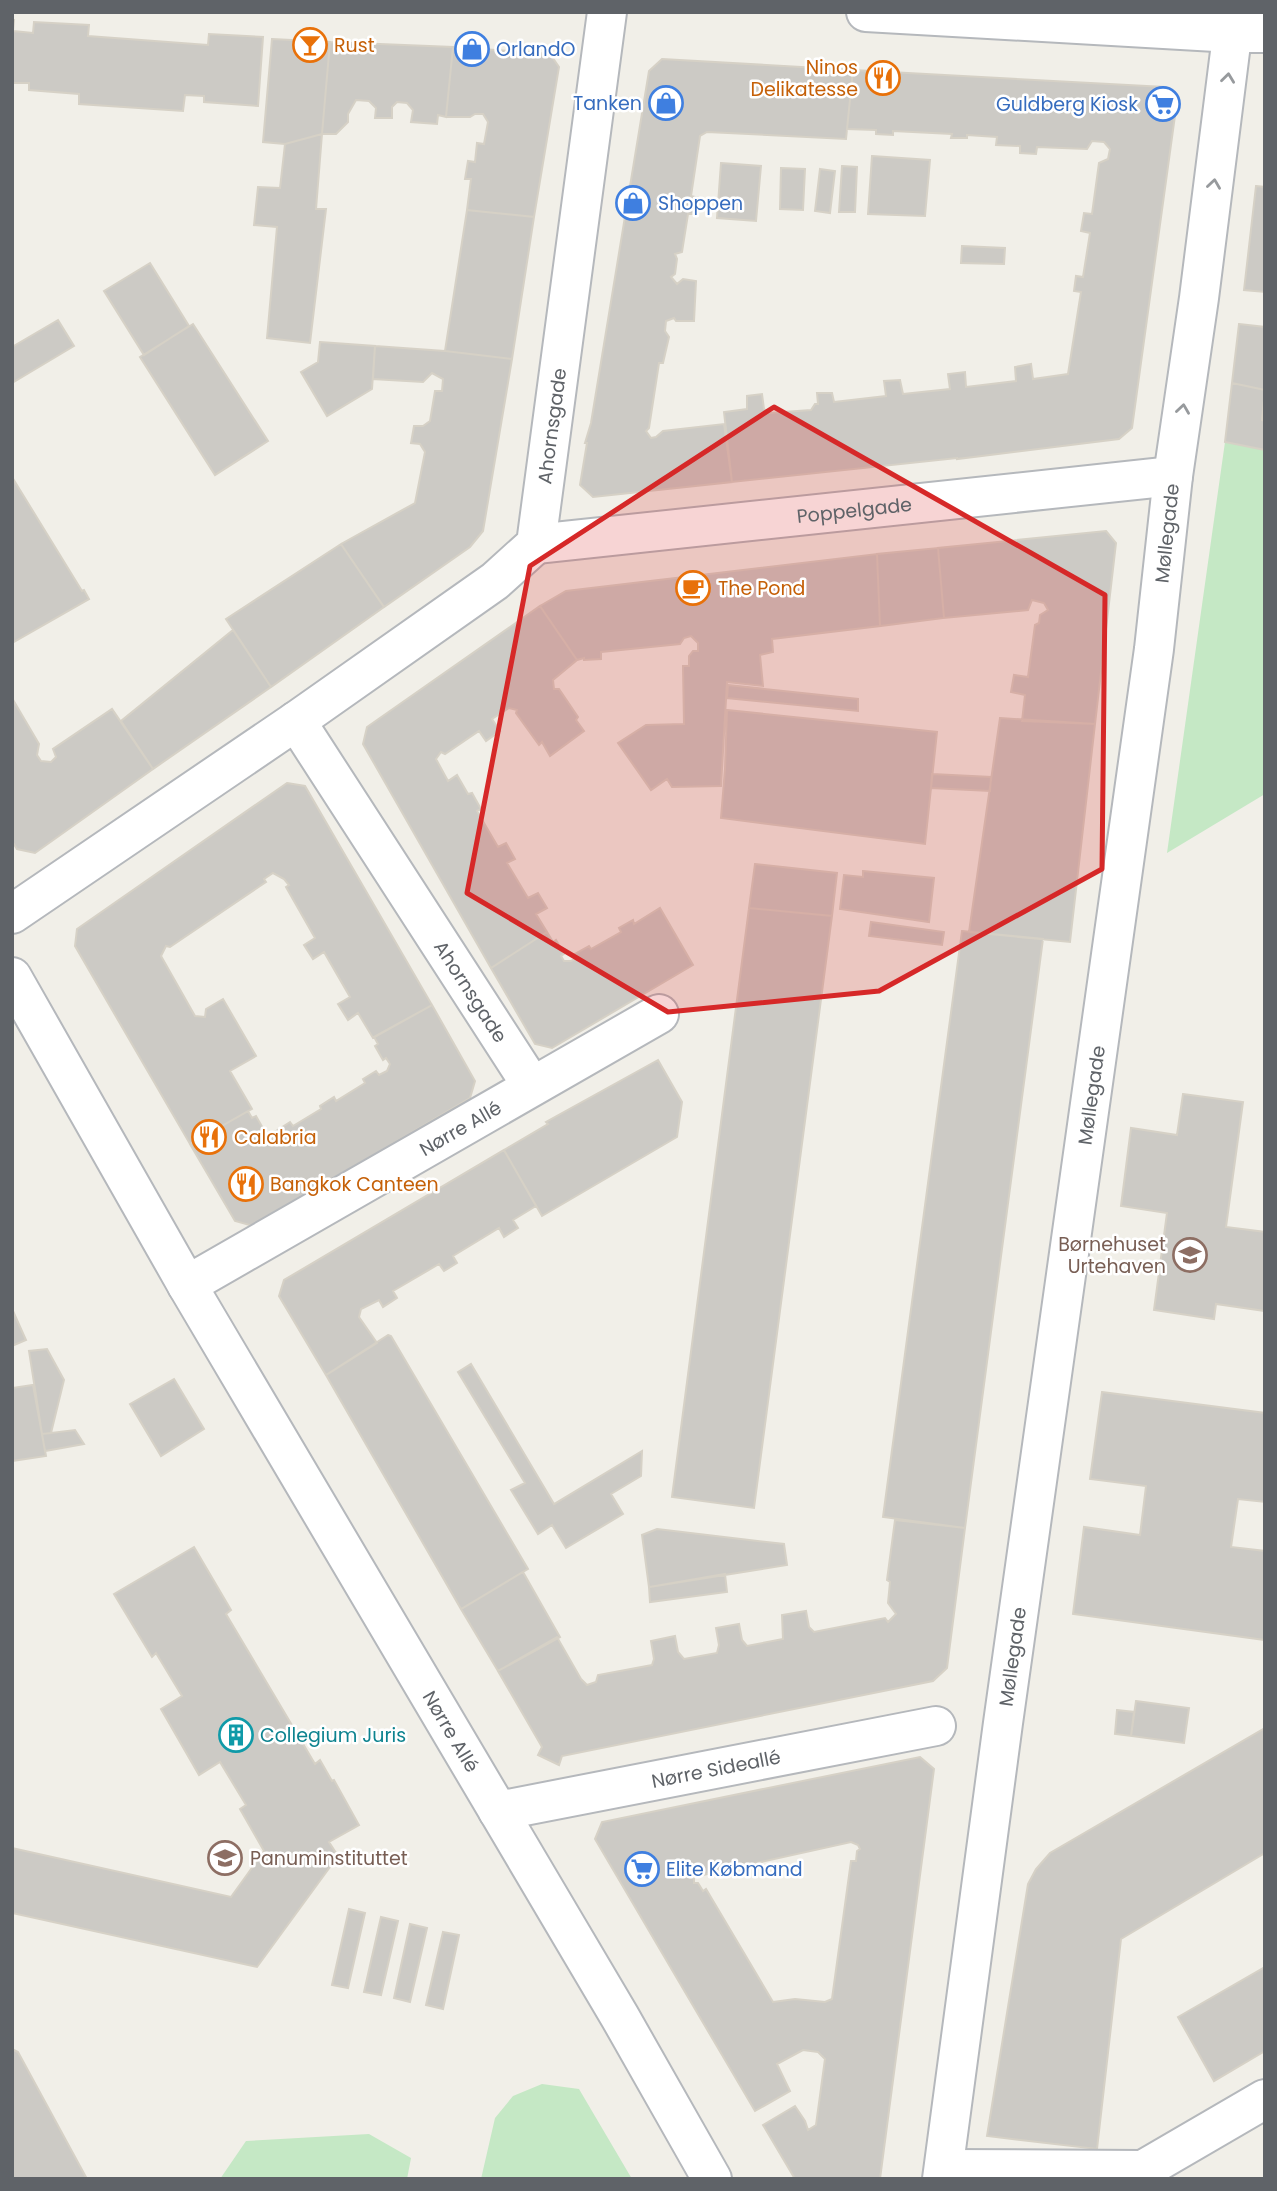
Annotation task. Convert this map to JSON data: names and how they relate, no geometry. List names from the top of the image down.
{
  "streets": {
    "street": [
      "Ahornsgade",
      "Poppelgade",
      "Møllegade",
      "Nørre Allé",
      "Nørre Sideallé"
    ]
  },
  "crossings": [
    ["Ahornsgade", "Poppelgade"],
    ["Ahornsgade", "Nørre Allé"],
    ["Poppelgade", "Møllegade"],
    ["Nørre Allé", "Nørre Sideallé"]
  ],
  "places": {
    "bar": ["Rust"],
    "shop": ["OrlandO", "Tanken", "Shoppen"],
    "restaurant": ["Ninos Delikatesse", "Calabria", "Bangkok Canteen"],
    "supermarket": ["Guldberg Kiosk", "Elite Købmand"],
    "cafe": ["The Pond"],
    "school or university": ["Børnehuset Urtehaven", "Panuminstituttet"],
    "building": ["Collegium Juris"]
  }
}
